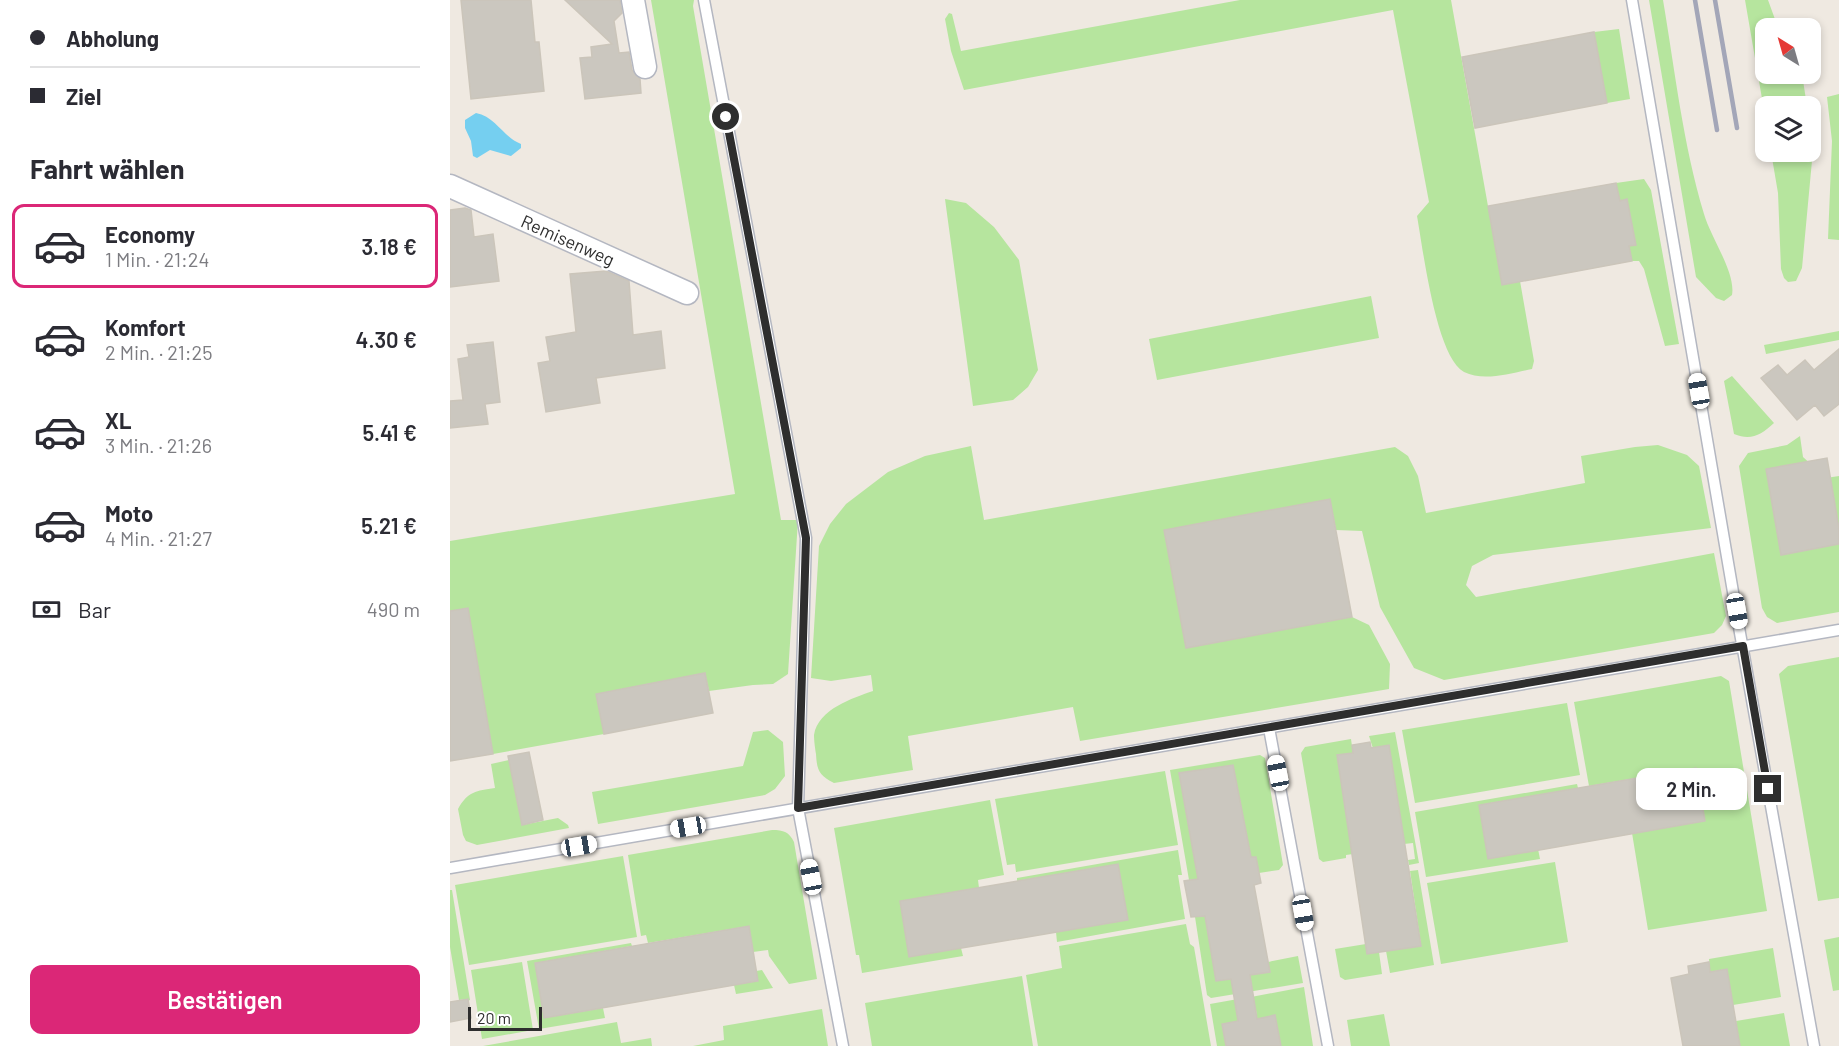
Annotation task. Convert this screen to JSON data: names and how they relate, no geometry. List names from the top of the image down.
{
  "streets": {
    "street": ["Remisenweg"]
  },
  "scale_bar": "20 m",
  "north": "top left",
  "page": {
    "banner": ["Abholung", "Ziel"],
    "heading": "Fahrt wählen",
    "list": [
      {
        "name": "Economy",
        "note": "1 Min. · 21:24",
        "value": "3.18 €"
      },
      {
        "name": "Komfort",
        "note": "2 Min. · 21:25",
        "value": "4.30 €"
      },
      {
        "name": "XL",
        "note": "3 Min. · 21:26",
        "value": "5.41 €"
      },
      {
        "name": "Moto",
        "note": "4 Min. · 21:27",
        "value": "5.21 €"
      }
    ],
    "pay": ["Bar", "490 m"],
    "bubble": "2 Min.",
    "buttons": "Bestätigen",
    "scale": "20 m"
  }
}
